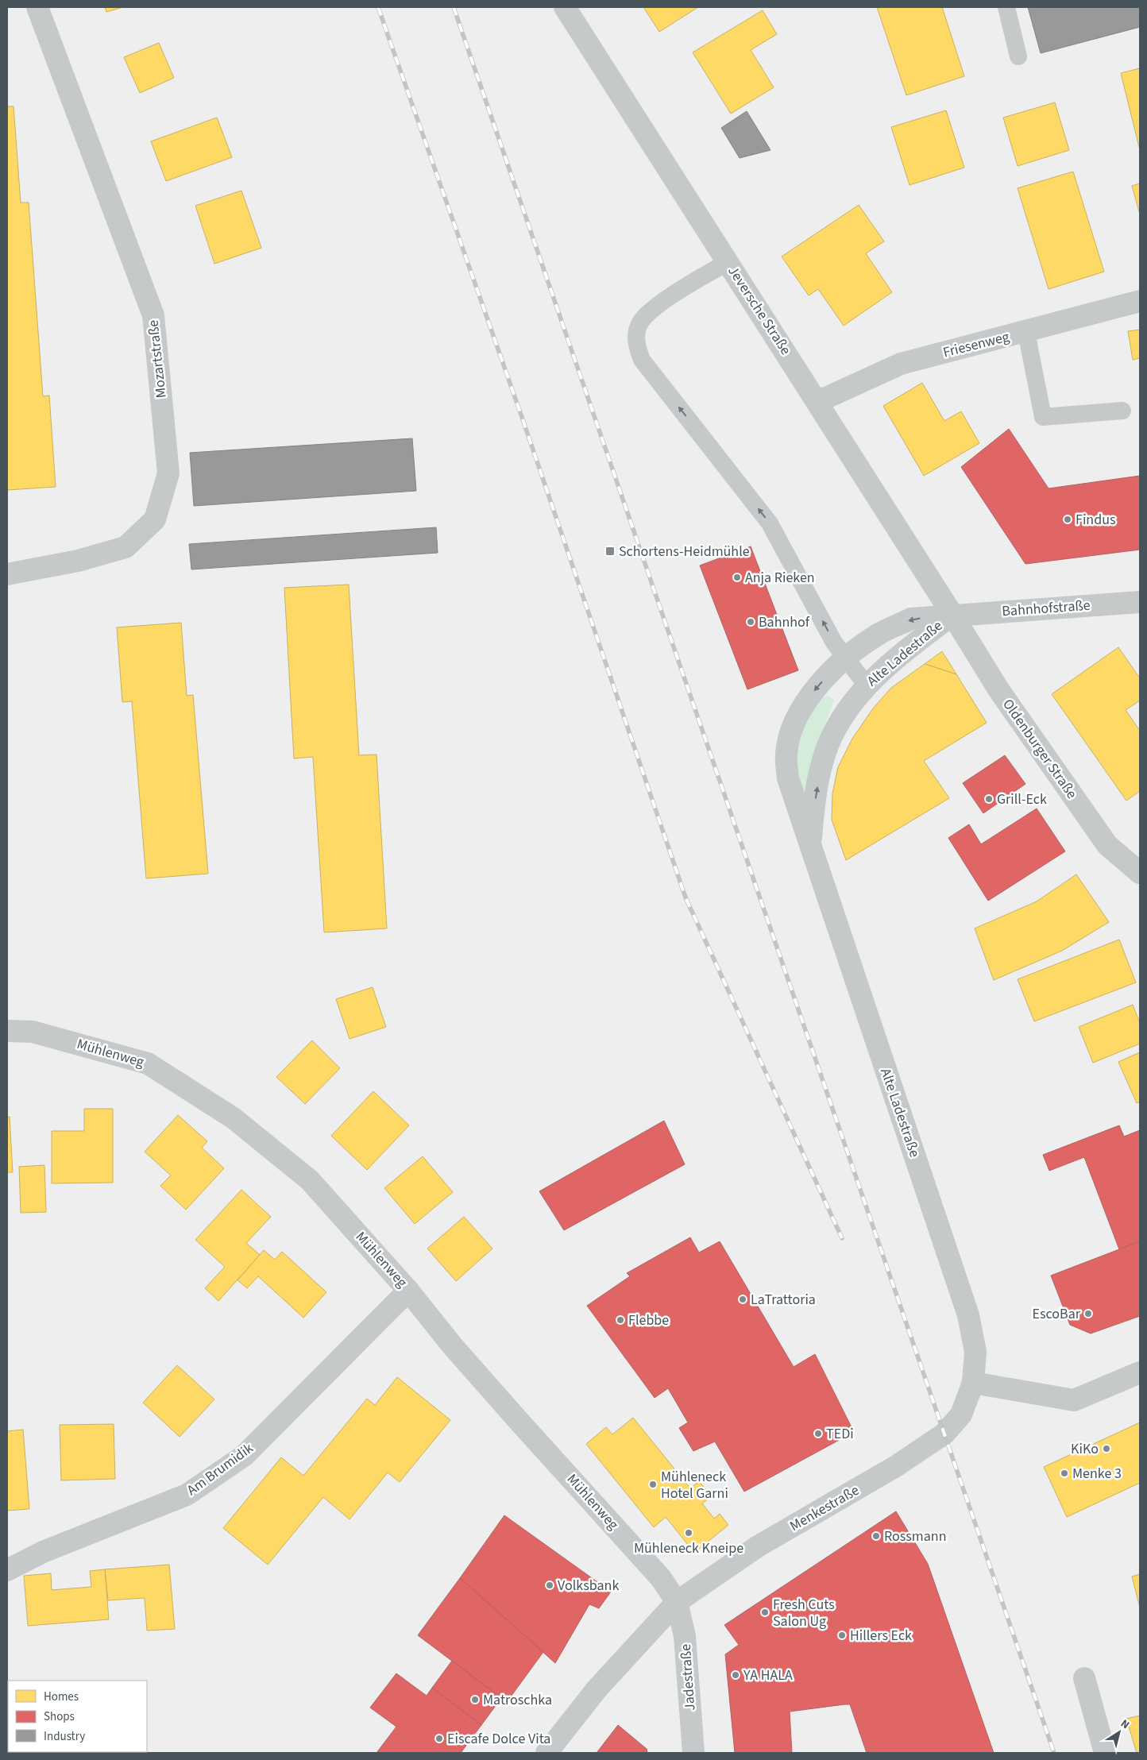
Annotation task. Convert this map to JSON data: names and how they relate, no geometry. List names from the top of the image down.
{
  "streets": {
    "street": [
      "Jeversche Straße",
      "Friesenweg",
      "Mozartstraße",
      "Bahnhofstraße",
      "Alte Ladestraße",
      "Oldenburger Straße",
      "Mühlenweg",
      "Am Brumidik",
      "Menkestraße",
      "Jadestraße"
    ]
  },
  "crossings": [
    ["Jeversche Straße", "Friesenweg"],
    ["Jeversche Straße", "Bahnhofstraße"],
    ["Jeversche Straße", "Alte Ladestraße"],
    ["Jeversche Straße", "Oldenburger Straße"],
    ["Bahnhofstraße", "Alte Ladestraße"],
    ["Bahnhofstraße", "Oldenburger Straße"],
    ["Alte Ladestraße", "Oldenburger Straße"],
    ["Alte Ladestraße", "Menkestraße"],
    ["Mühlenweg", "Am Brumidik"],
    ["Mühlenweg", "Menkestraße"],
    ["Mühlenweg", "Jadestraße"],
    ["Menkestraße", "Jadestraße"]
  ],
  "places": {
    "other": [
      "Findus",
      "Anja Rieken",
      "Bahnhof",
      "Grill-Eck",
      "LaTrattoria",
      "EscoBar",
      "Flebbe",
      "TEDi",
      "KiKo",
      "Menke 3",
      "Mühleneck Hotel Garni",
      "Mühleneck Kneipe",
      "Rossmann",
      "Volksbank",
      "Fresh Cuts Salon Ug",
      "Hillers Eck",
      "YA HALA",
      "Matroschka",
      "Eiscafe Dolce Vita"
    ],
    "transit": ["Schortens-Heidmühle"]
  },
  "legend": ["Homes", "Shops", "Industry"],
  "north": "top right"
}
